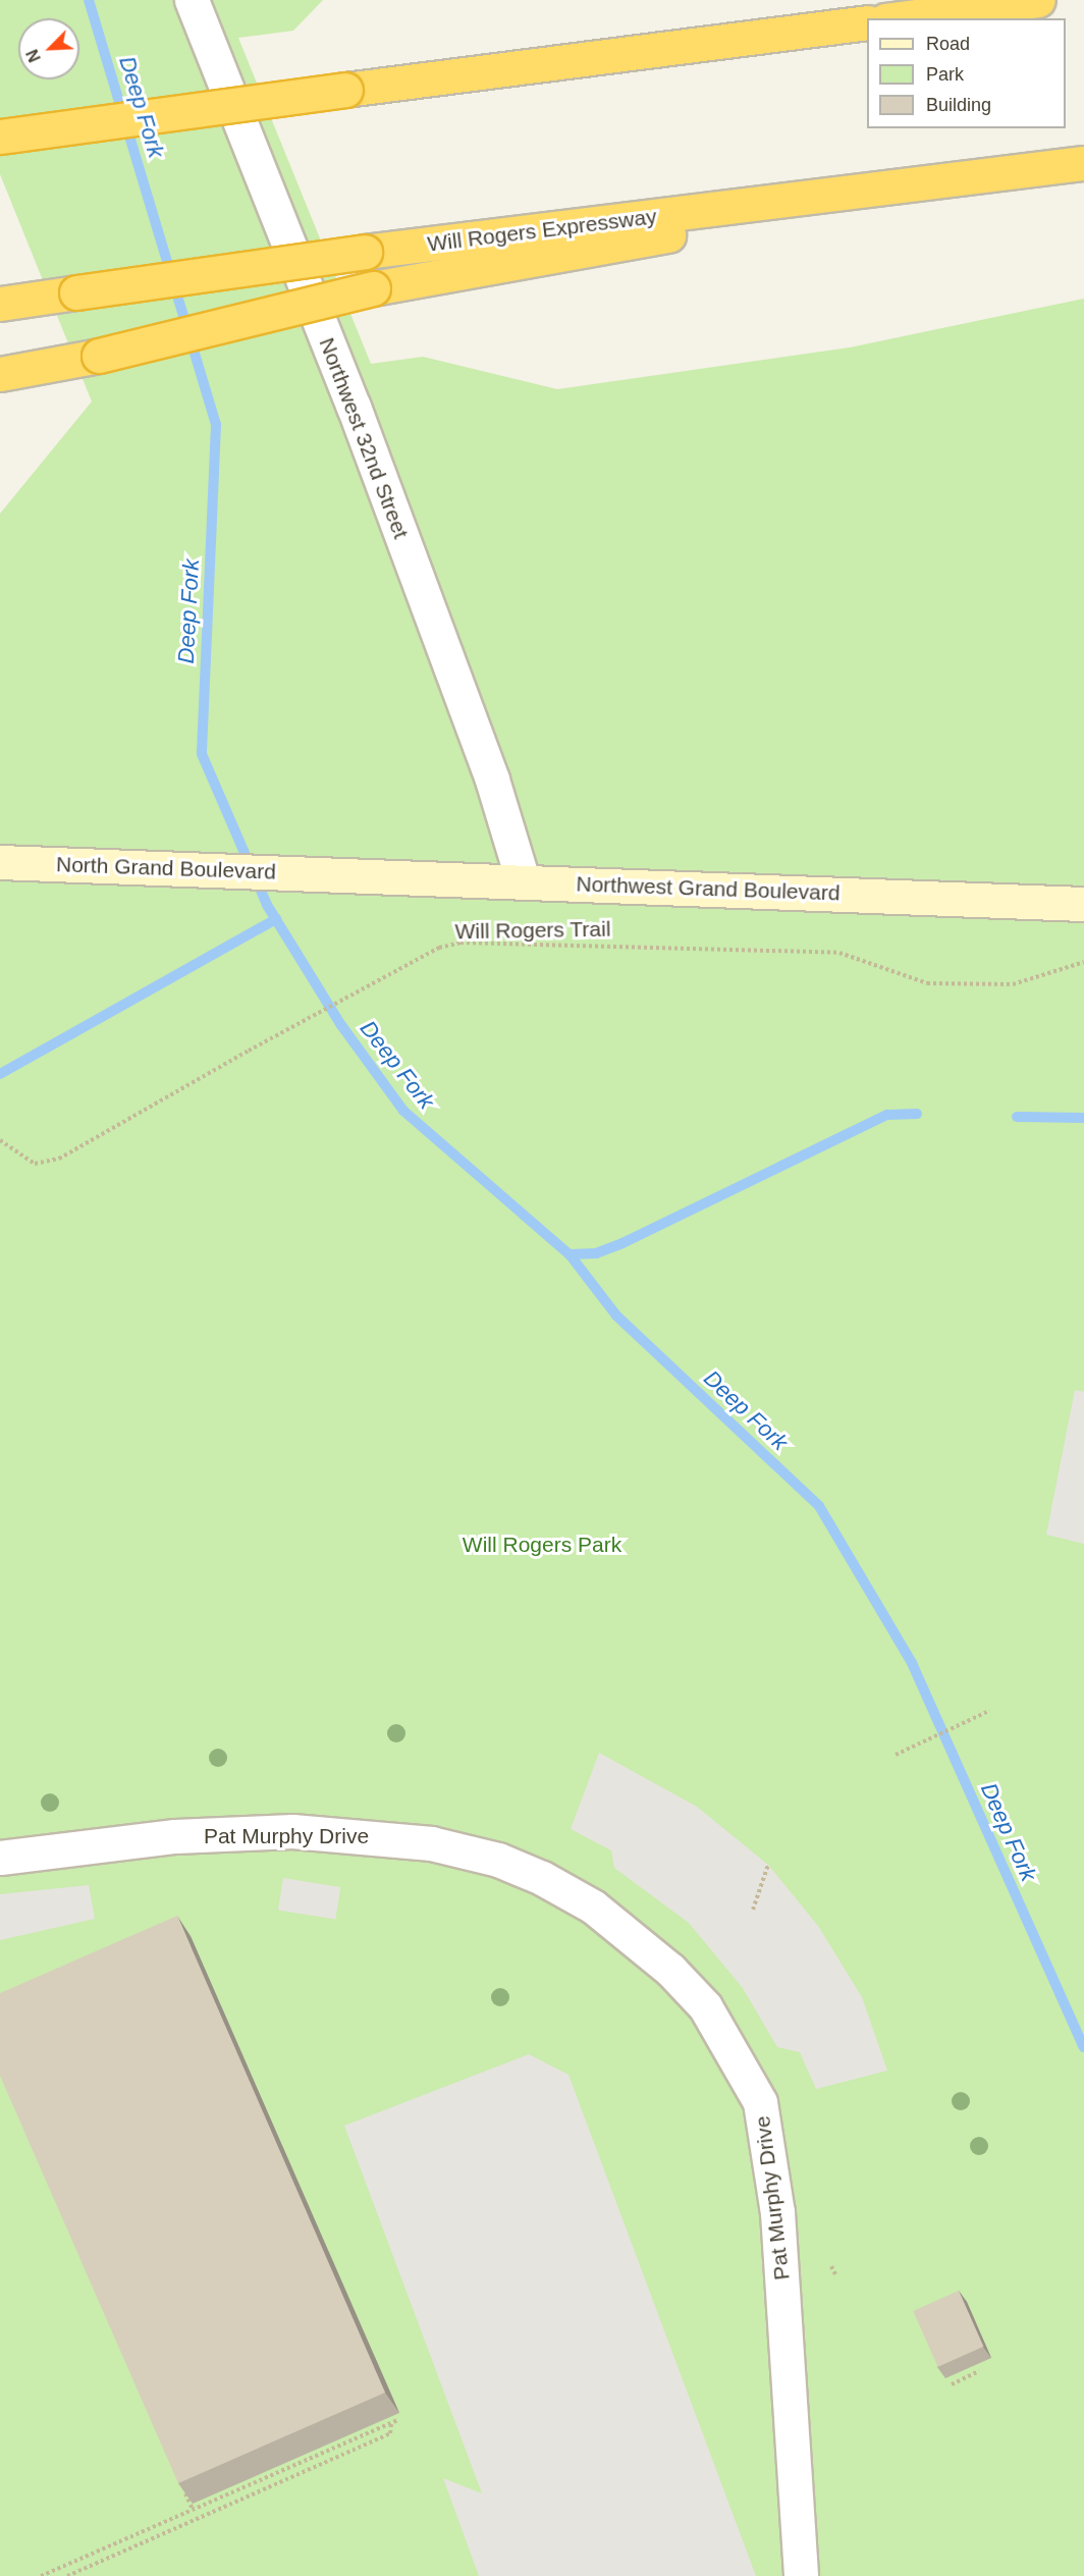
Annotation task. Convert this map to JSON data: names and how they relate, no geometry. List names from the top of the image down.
{
  "streets": {
    "highway": ["Will Rogers Expressway"],
    "street": [
      "Northwest 32nd Street",
      "North Grand Boulevard",
      "Northwest Grand Boulevard",
      "Pat Murphy Drive"
    ],
    "path": ["Will Rogers Trail"]
  },
  "crossings": [
    ["Northwest 32nd Street", "Northwest Grand Boulevard"],
    ["North Grand Boulevard", "Northwest Grand Boulevard"]
  ],
  "water": ["Deep Fork"],
  "parks": ["Will Rogers Park"],
  "legend": ["Road", "Park", "Building"],
  "north": "bottom left"
}
